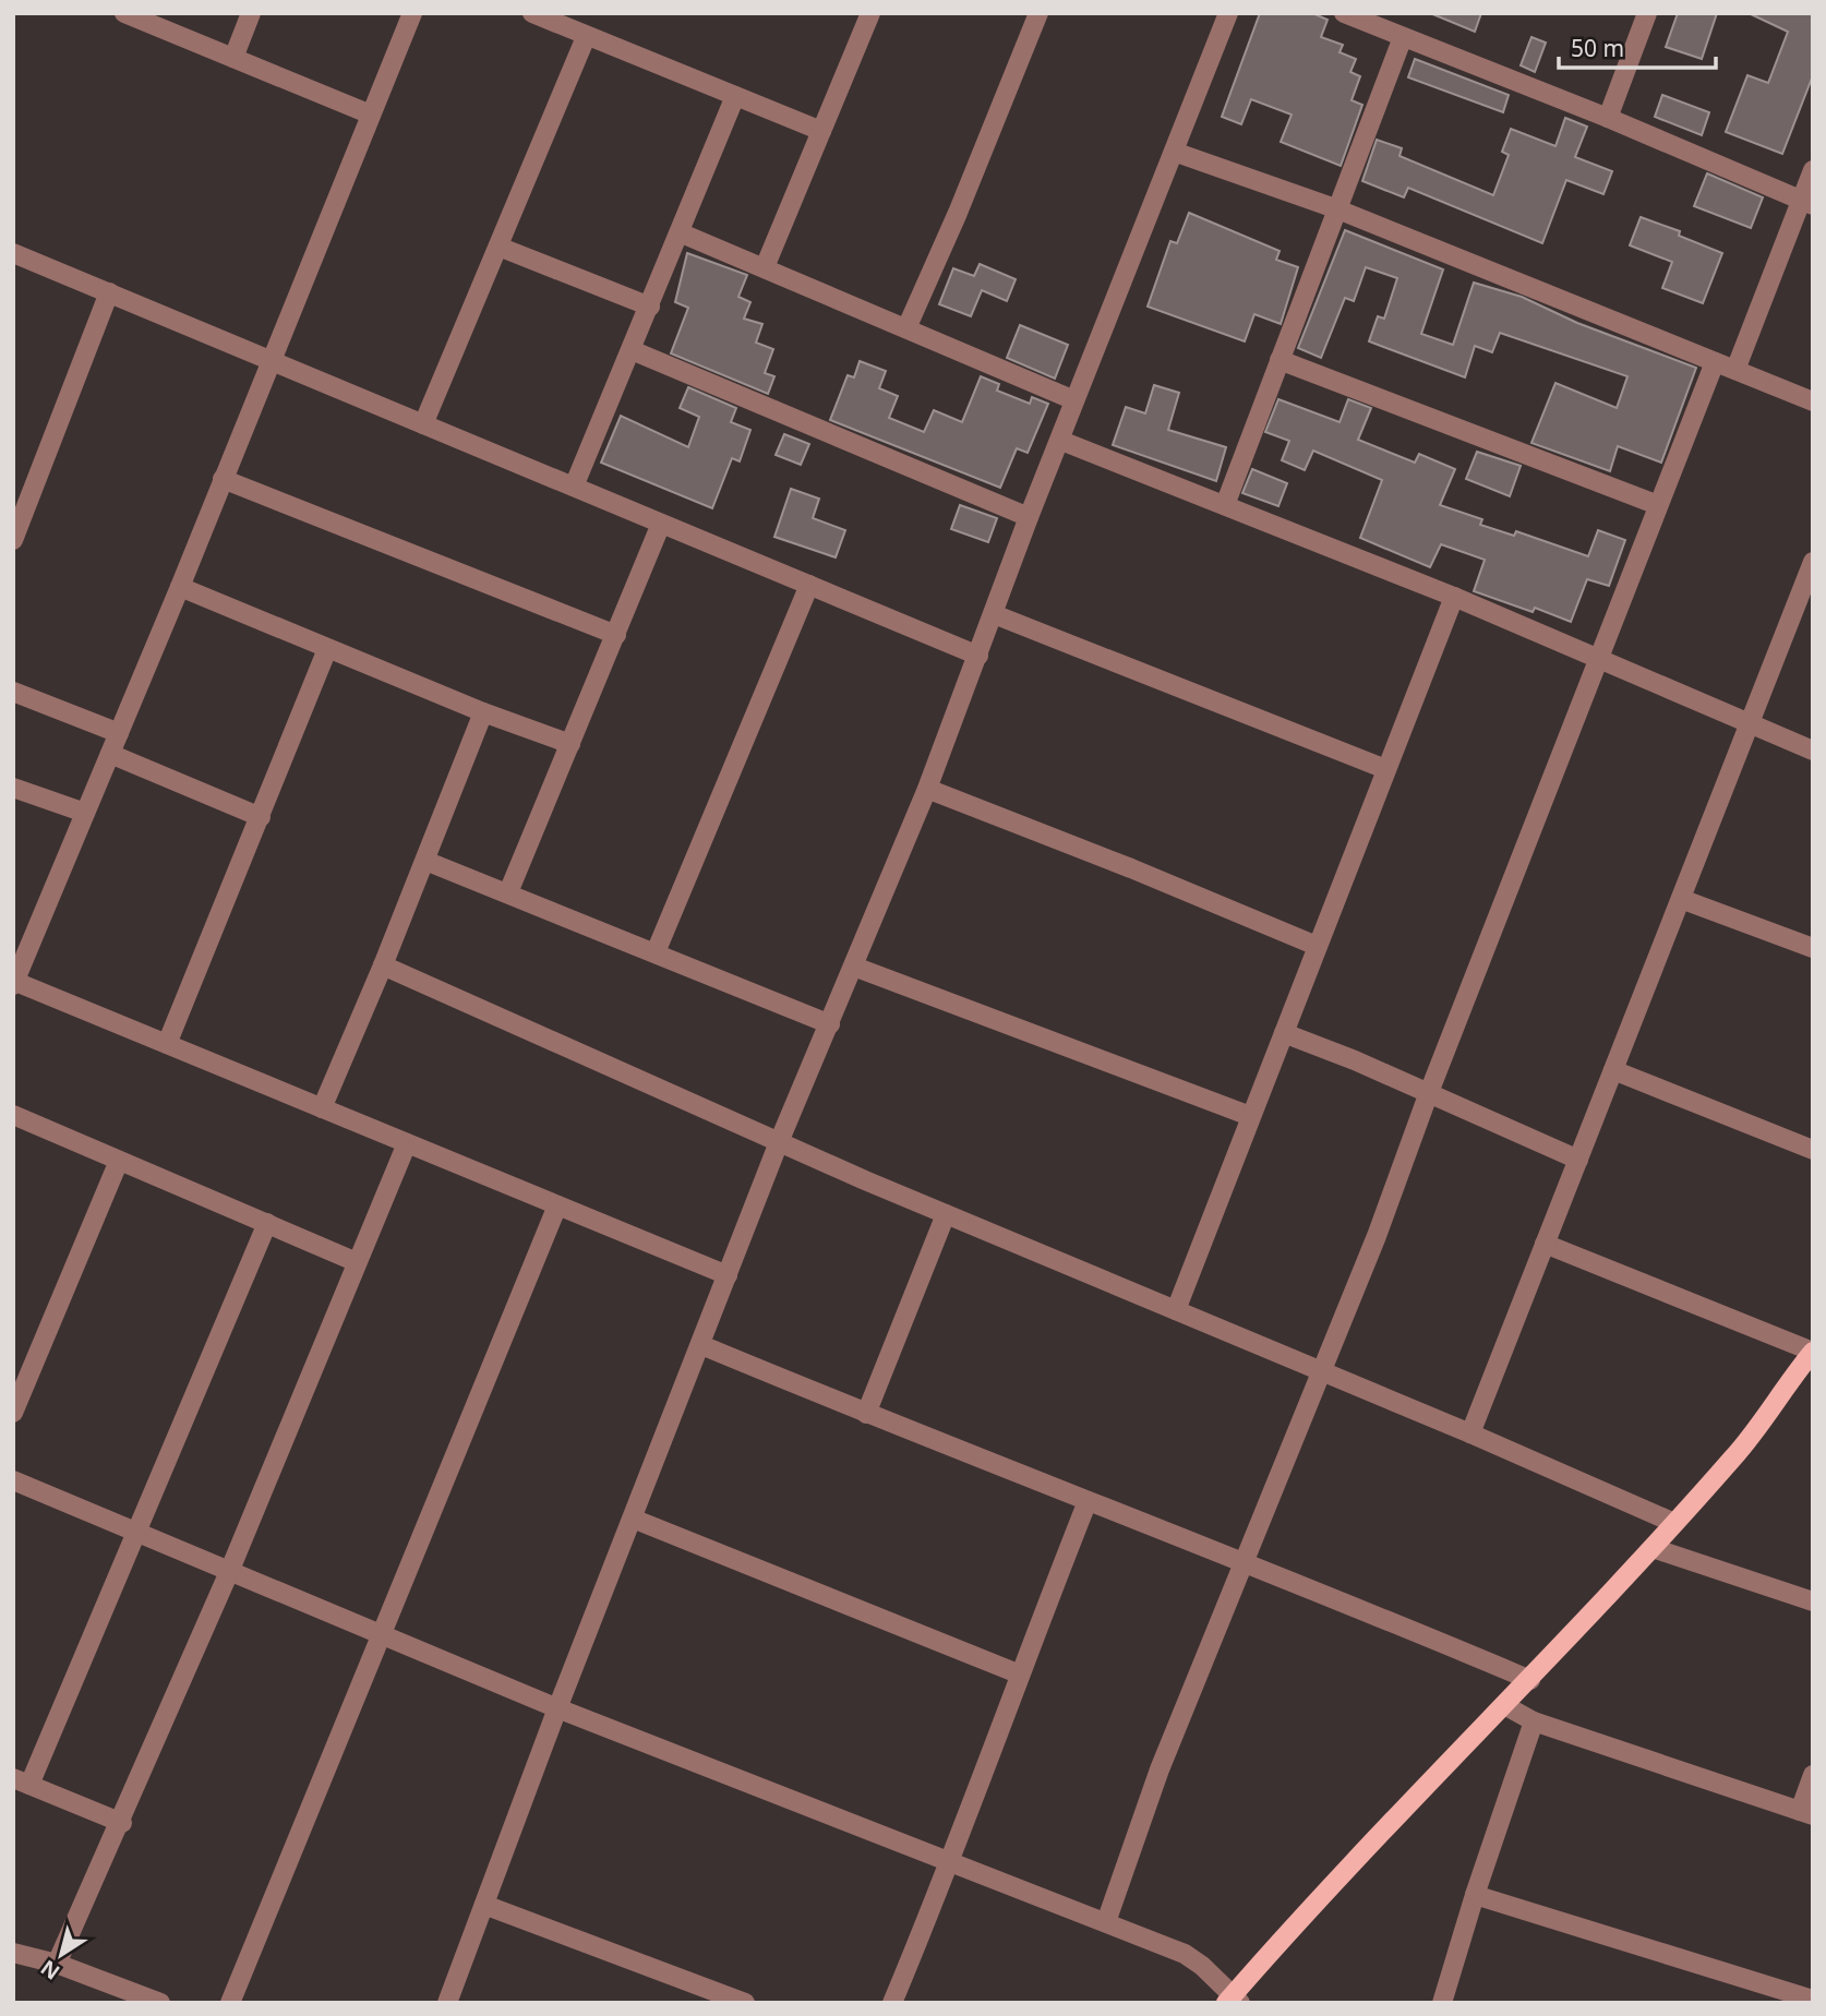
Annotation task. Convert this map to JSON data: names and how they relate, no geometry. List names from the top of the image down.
{
  "scale_bar": "50 m",
  "north": "bottom left"
}
